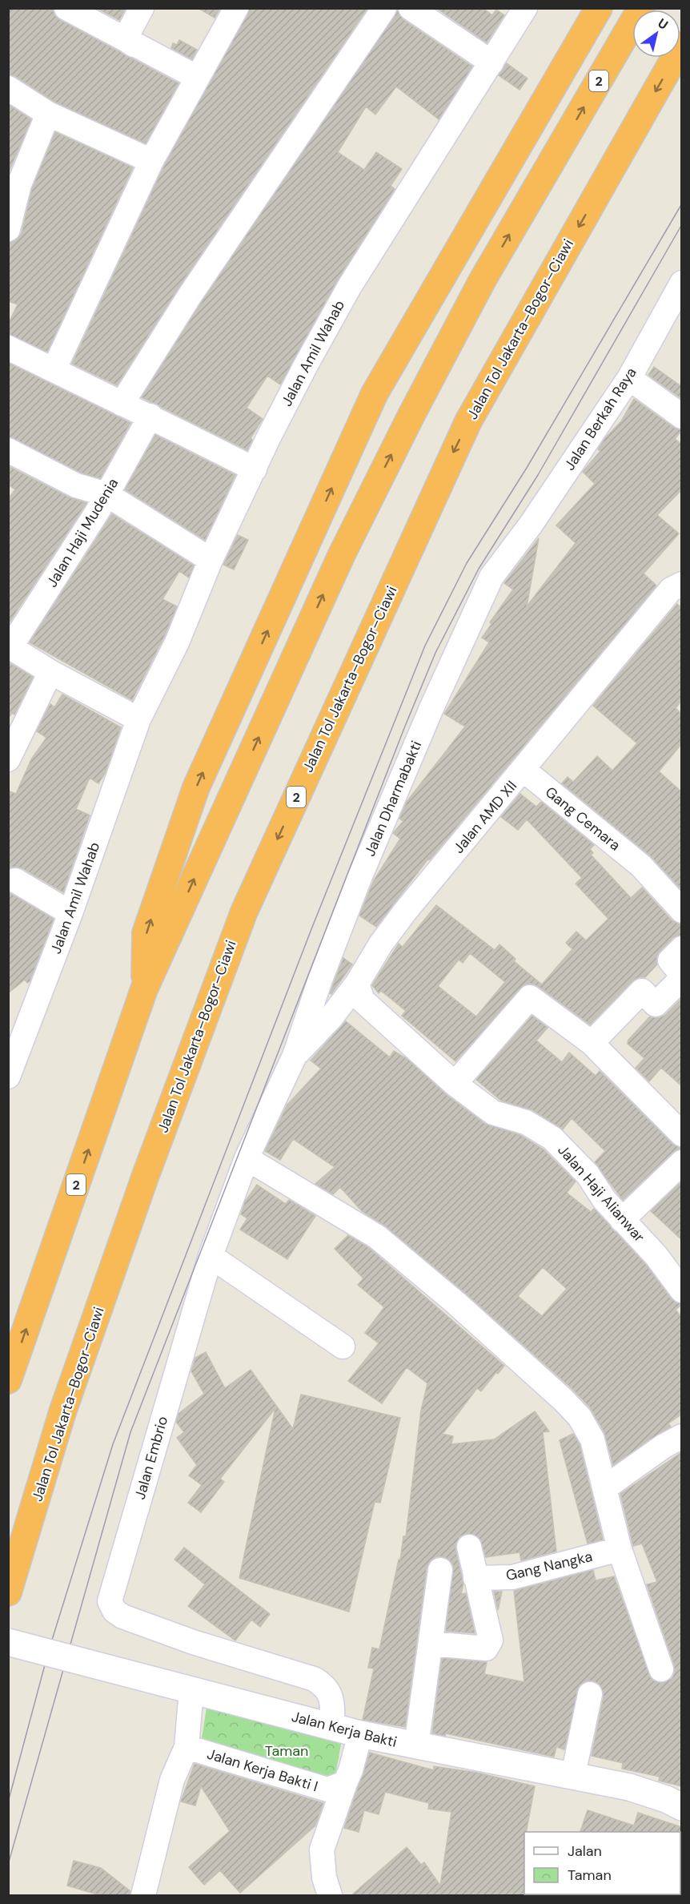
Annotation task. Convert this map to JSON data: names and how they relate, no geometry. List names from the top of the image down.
{
  "streets": {
    "highway": ["2", "Jalan Tol Jakarta–Bogor–Ciawi"],
    "street": [
      "Jalan Amil Wahab",
      "Jalan Berkah Raya",
      "Jalan Haji Mudenia",
      "Jalan Dharmabakti",
      "Jalan AMD XII",
      "Gang Cemara",
      "Jalan Haji Alianwar",
      "Jalan Embrio",
      "Gang Nangka",
      "Jalan Kerja Bakti",
      "Jalan Kerja Bakti I"
    ]
  },
  "crossings": [
    ["Jalan Berkah Raya", "Jalan Dharmabakti"],
    ["Jalan Dharmabakti", "Jalan AMD XII"],
    ["Jalan Dharmabakti", "Jalan Embrio"],
    ["Jalan AMD XII", "Gang Cemara"],
    ["Jalan AMD XII", "Jalan Haji Alianwar"],
    ["Jalan AMD XII", "Jalan Embrio"],
    ["Jalan Embrio", "Jalan Kerja Bakti"]
  ],
  "parks": ["Taman"],
  "legend": ["Jalan", "Taman"],
  "north": "top right"
}
